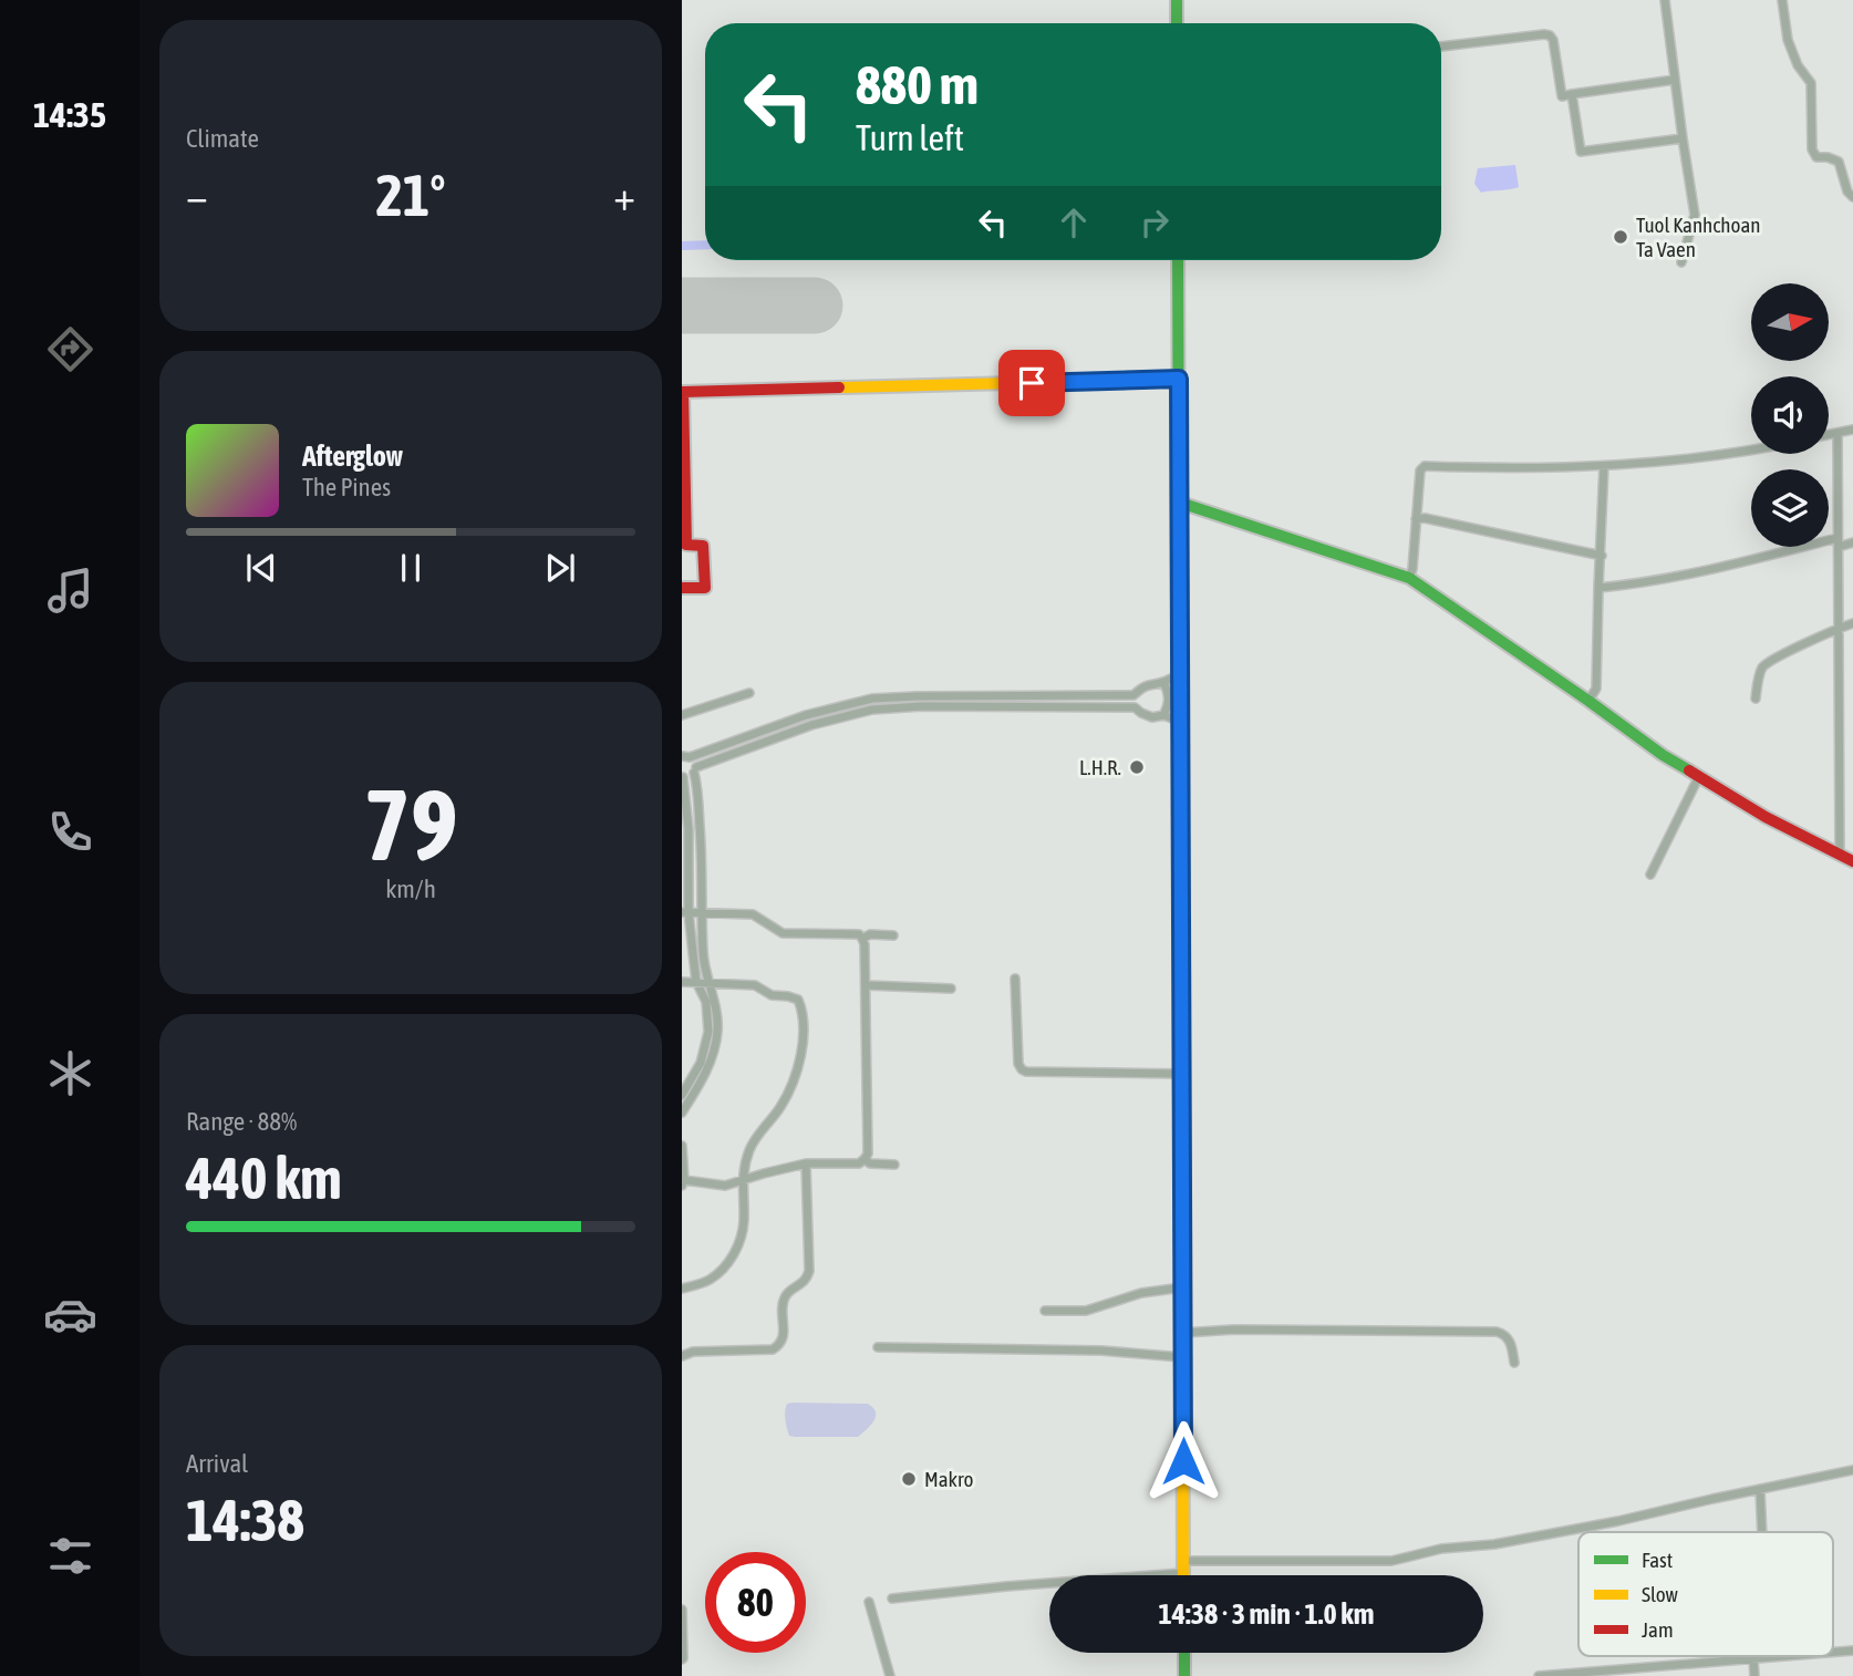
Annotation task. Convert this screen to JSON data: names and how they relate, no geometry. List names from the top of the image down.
{
  "places": ["Tuol Kanhchoan Ta Vaen", "L.H.R.", "Makro"],
  "legend": ["Fast", "Slow", "Jam"],
  "north": "right",
  "page": {
    "tabs": "14:35",
    "tile": [
      "Climate",
      ["79", "km/h"],
      ["Range · 88%", "440 km"],
      ["Arrival", "14:38"]
    ],
    "turn": ["880 m", "Turn left"],
    "heat": ["−", "21°", "+"],
    "song": ["Afterglow", "The Pines"],
    "limit": "80",
    "trip": "14:38 · 3 min · 1.0 km"
  }
}
